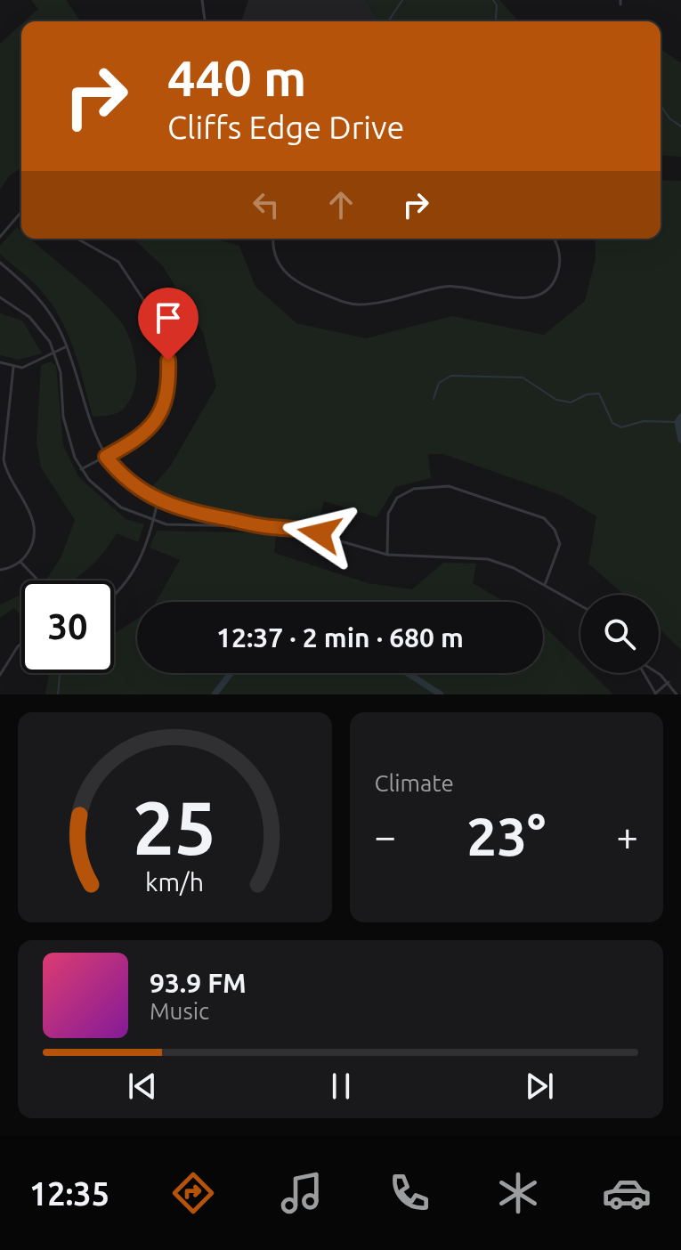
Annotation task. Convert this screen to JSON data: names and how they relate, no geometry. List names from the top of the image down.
{
  "page": {
    "turn": ["440 m", "Cliffs Edge Drive"],
    "limit": "30",
    "trip": "12:37 · 2 min · 680 m",
    "tile": "Climate",
    "heat": ["−", "23°", "+"],
    "song": ["93.9 FM", "Music"],
    "tabs": "12:35",
    "gauge": ["25", "km/h"]
  }
}
